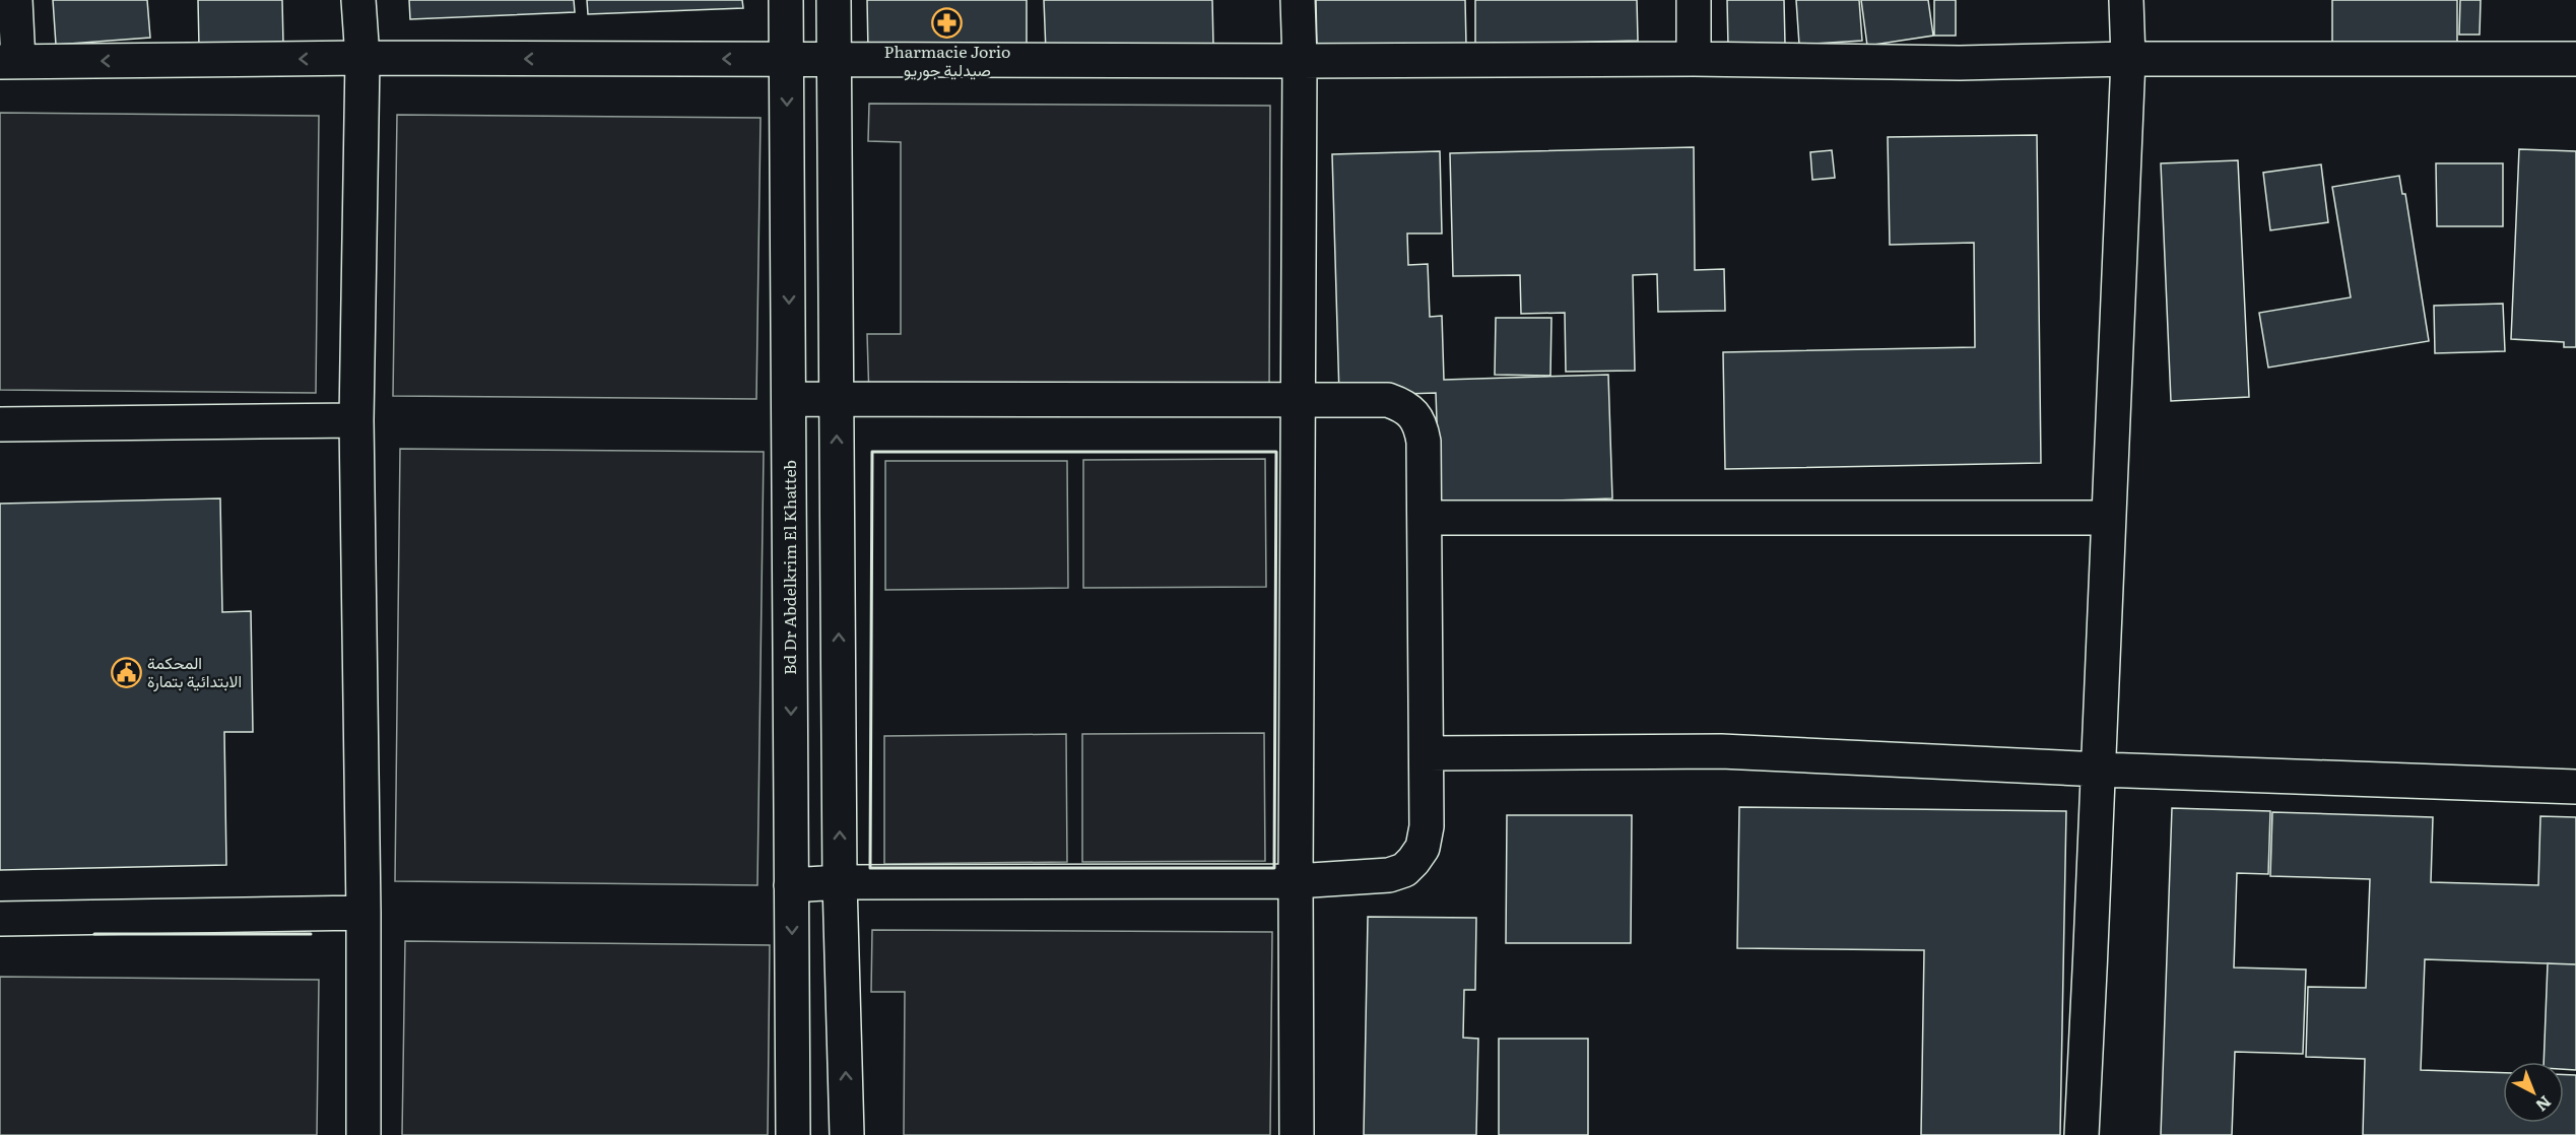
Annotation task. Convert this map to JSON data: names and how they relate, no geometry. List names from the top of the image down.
{
  "streets": {
    "street": ["Bd Dr Abdelkrim El Khatteb"]
  },
  "places": {
    "pharmacy": ["Pharmacie Jorio صيدلية جوريو"],
    "public building": ["المحكمة الابتدائية بتمارة"]
  },
  "north": "bottom right"
}
